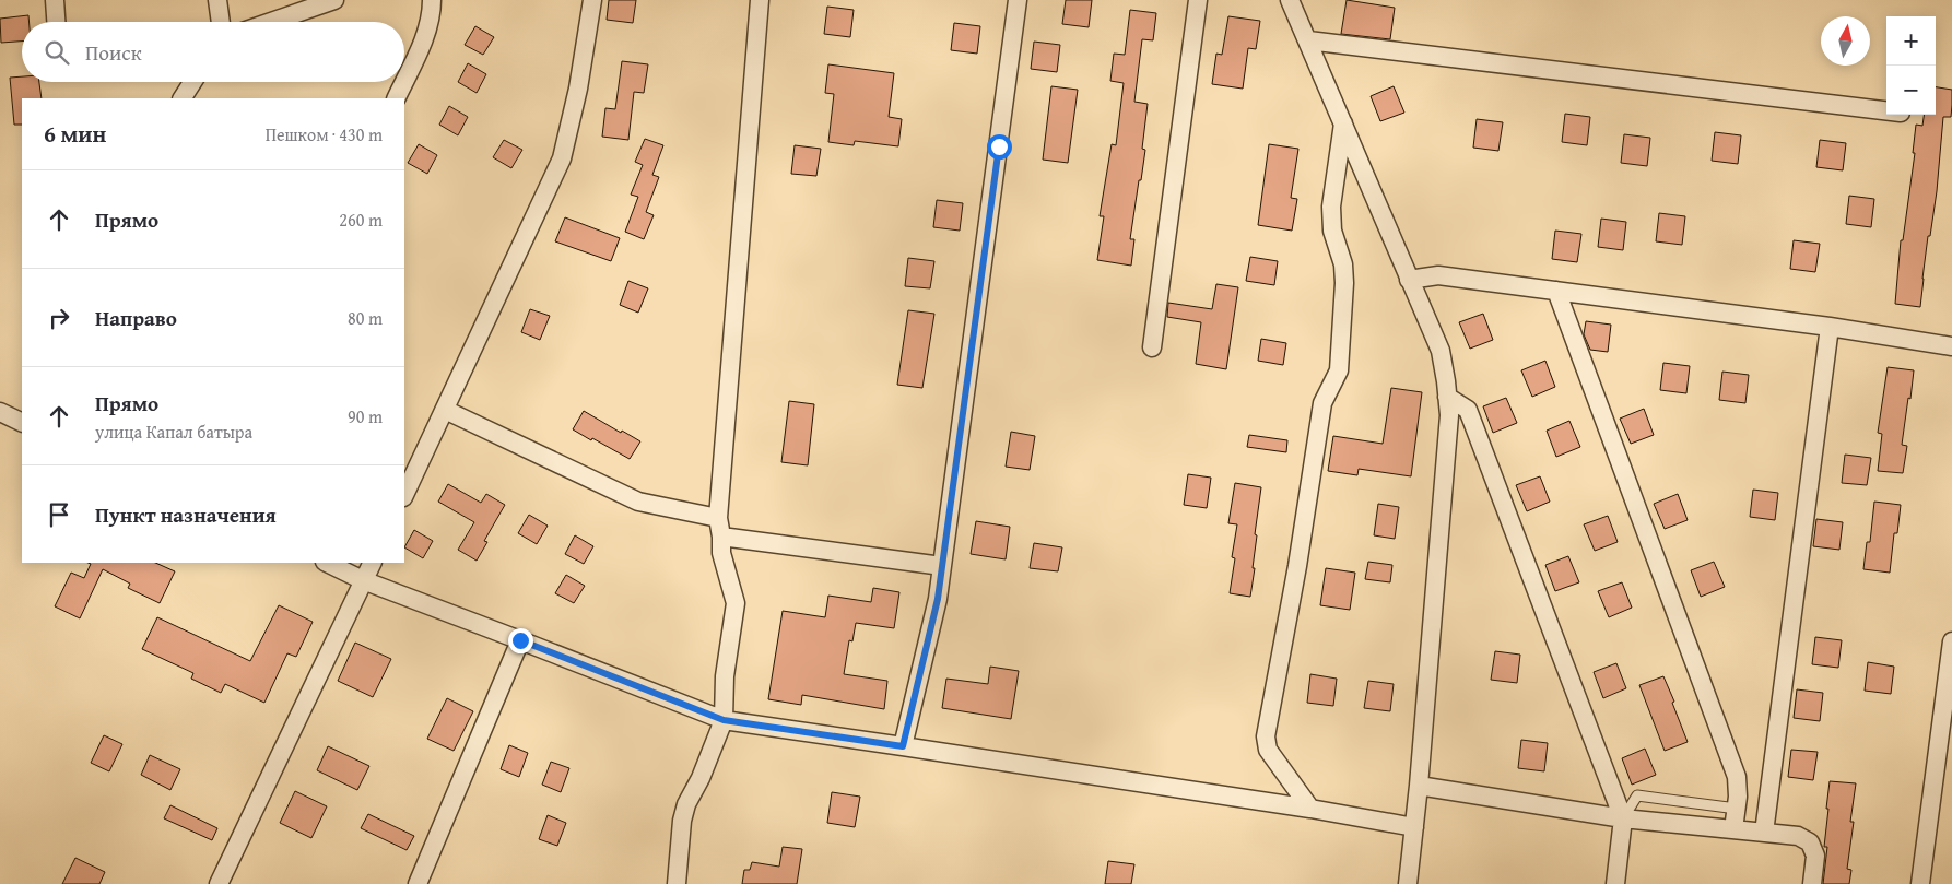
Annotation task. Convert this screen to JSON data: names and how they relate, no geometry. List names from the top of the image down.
{
  "north": "top",
  "page": {
    "map_buttons": ["+", "−"],
    "search": "Поиск",
    "heading": ["6 мин", "Пешком · 430 m"],
    "list": [
      ["Прямо", "260 m"],
      ["Направо", "80 m"],
      ["Прямо", "улица Капал батыра", "90 m"],
      "Пункт назначения"
    ]
  }
}
